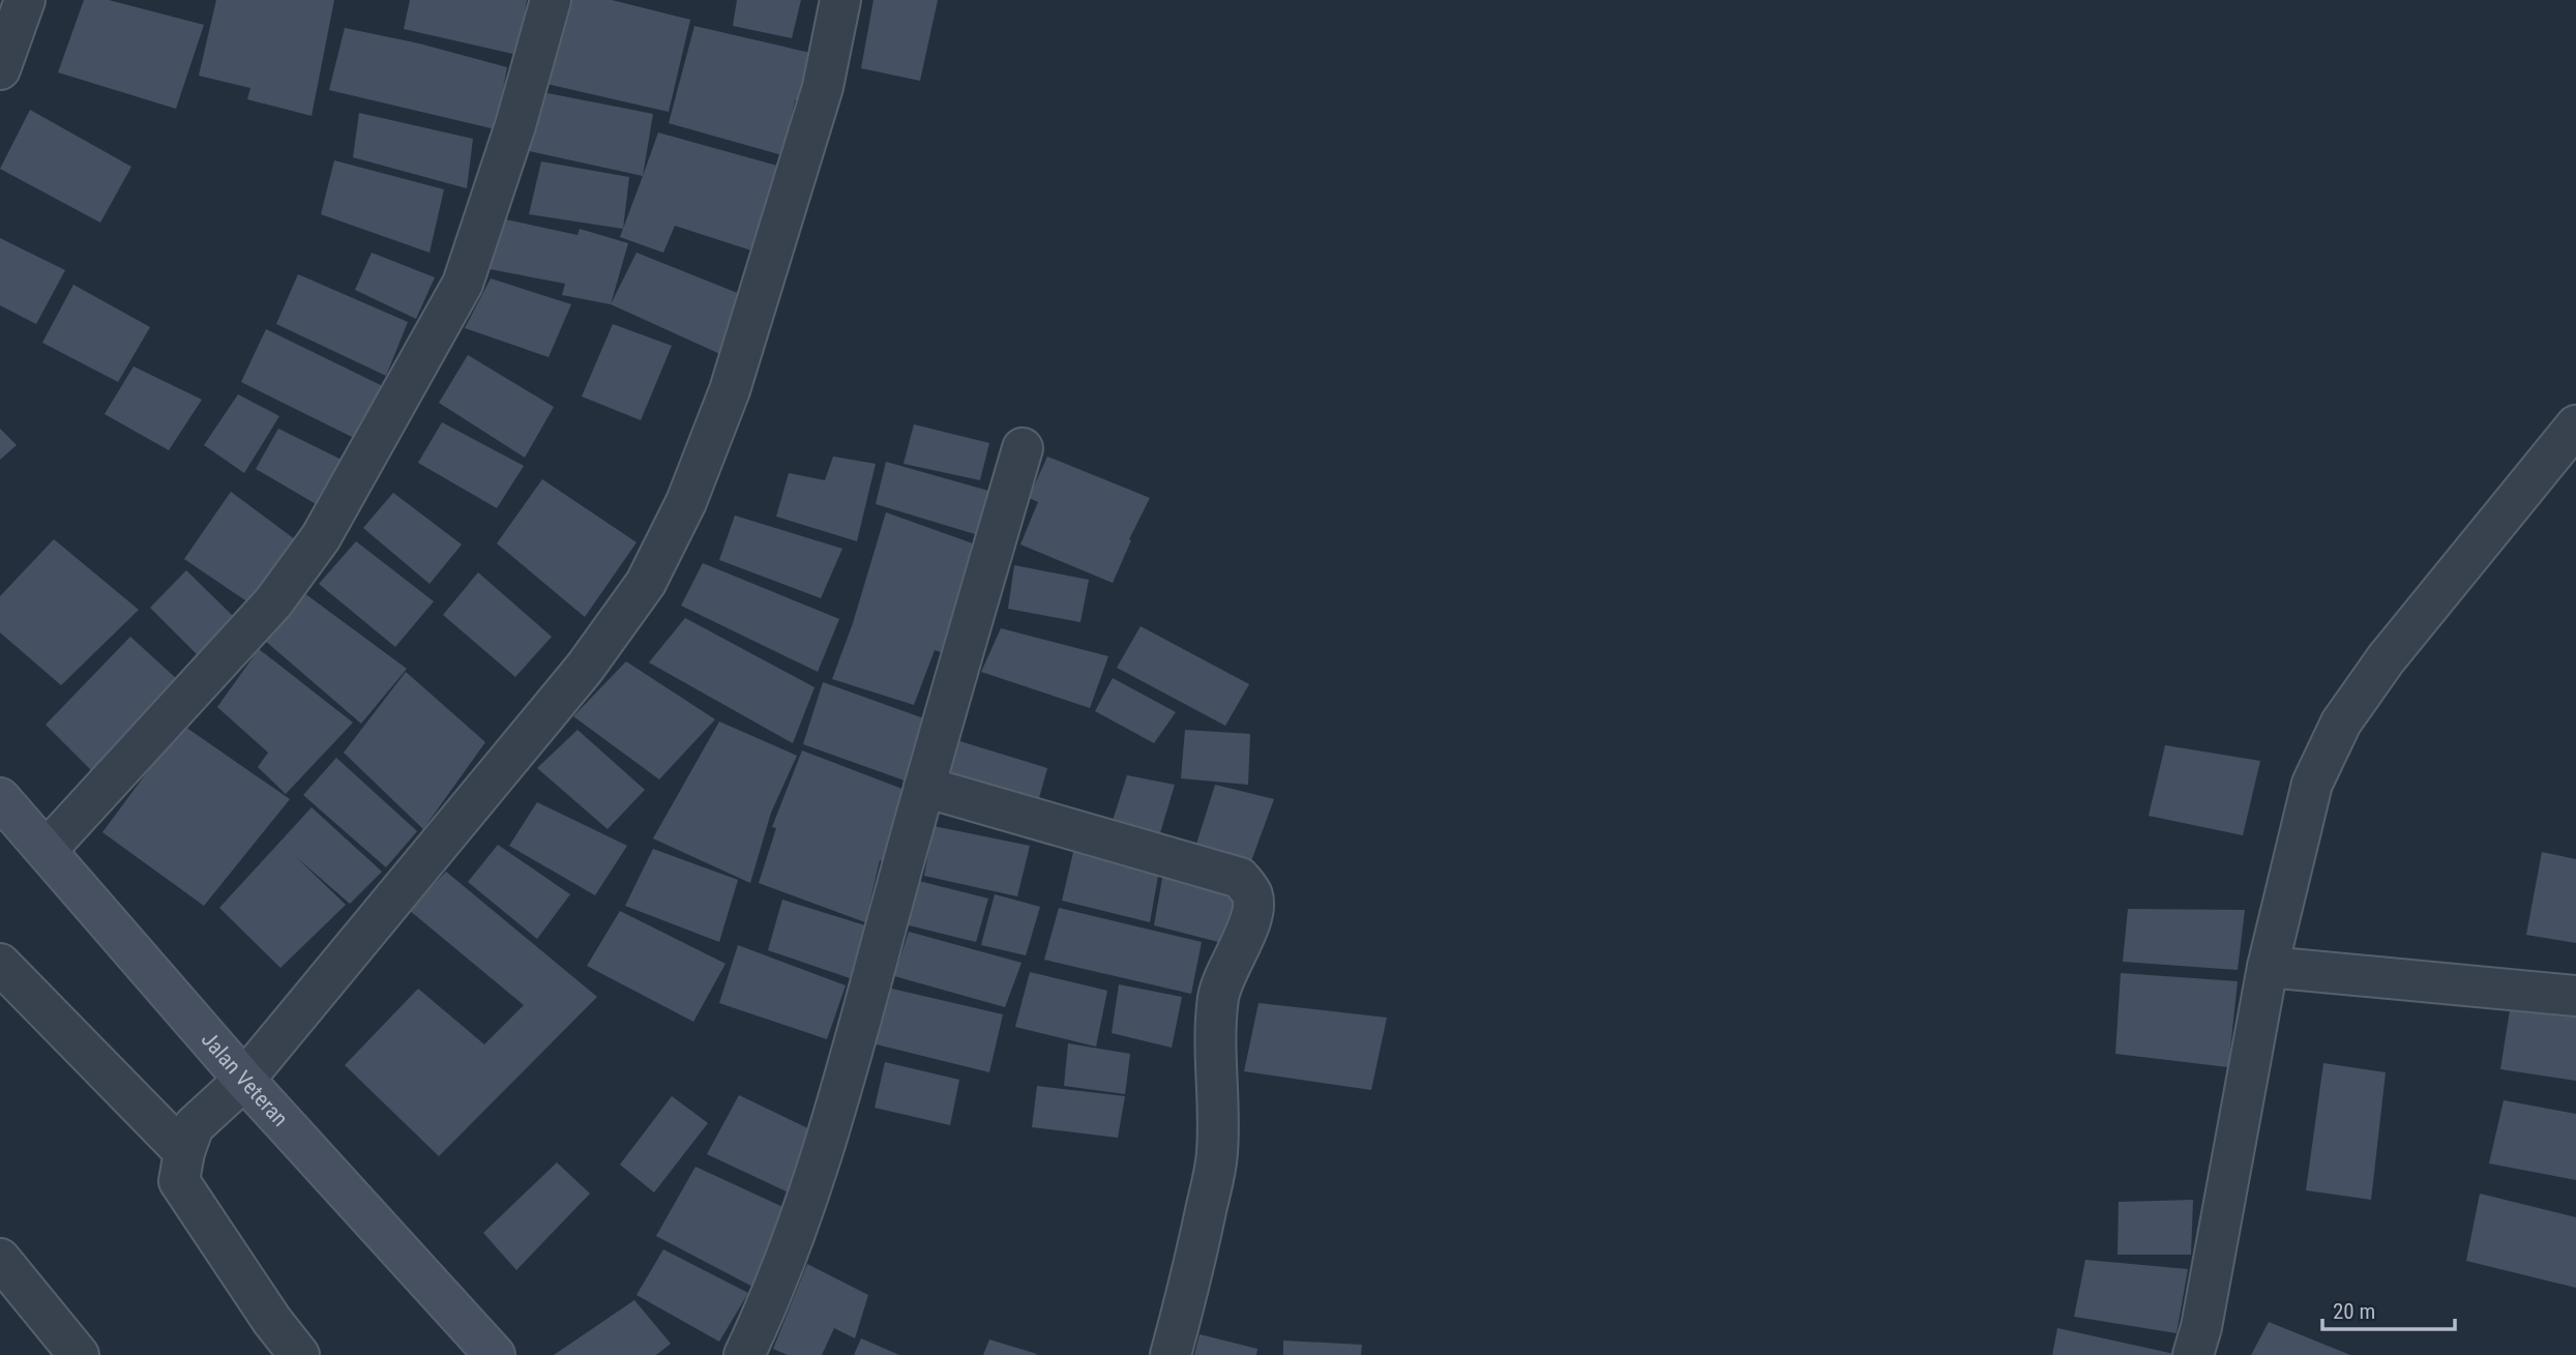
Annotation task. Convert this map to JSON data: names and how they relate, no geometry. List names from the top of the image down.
{
  "streets": {
    "main road": ["Jalan Veteran"]
  },
  "scale_bar": "20 m"
}
